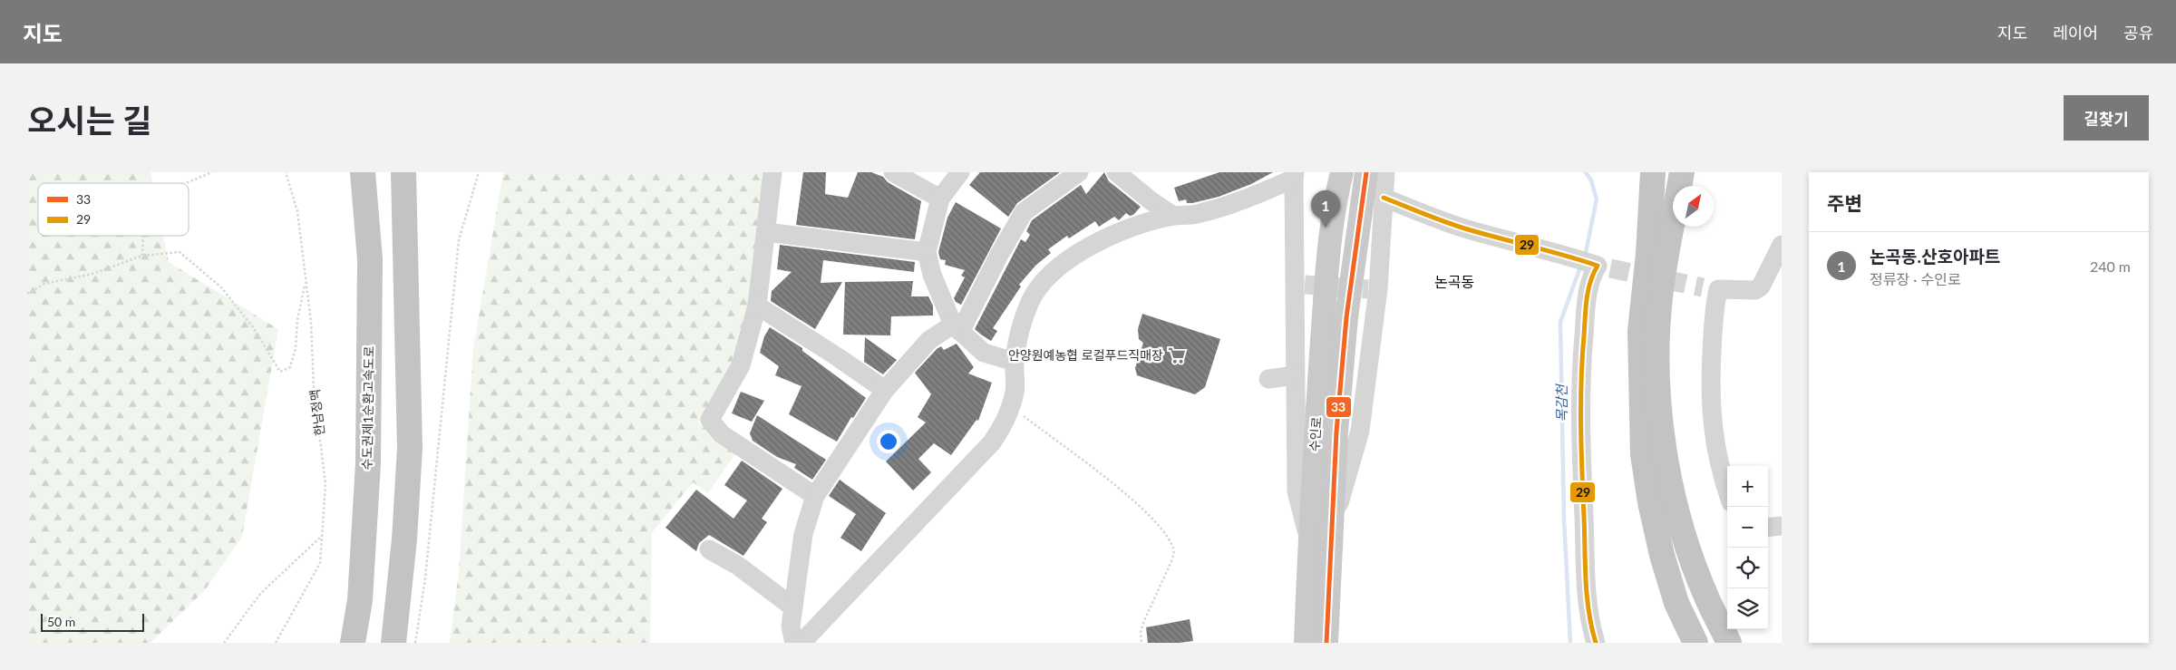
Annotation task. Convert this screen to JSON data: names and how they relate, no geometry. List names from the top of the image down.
{
  "streets": {
    "highway": ["수도권제1순환고속도로"],
    "main road": ["수인로"],
    "path": ["한남정맥"]
  },
  "districts": ["논곡동"],
  "water": ["목감천"],
  "places": {
    "supermarket": ["안양원예농협 로컬푸드직매장"]
  },
  "lines": ["transit line 33", "transit line 29"],
  "legend": ["33", "29"],
  "scale_bar": "50 m",
  "north": "top right",
  "page": {
    "header": "지도",
    "nav": ["지도", "레이어", "공유"],
    "title": "오시는 길",
    "buttons": "길찾기",
    "heading": "주변",
    "pins": "1",
    "list": [
      {
        "mark": "1",
        "name": "논곡동.산호아파트",
        "note": "정류장 · 수인로",
        "value": "240 m"
      }
    ],
    "map_buttons": ["+", "−"],
    "scale": "50 m"
  }
}
